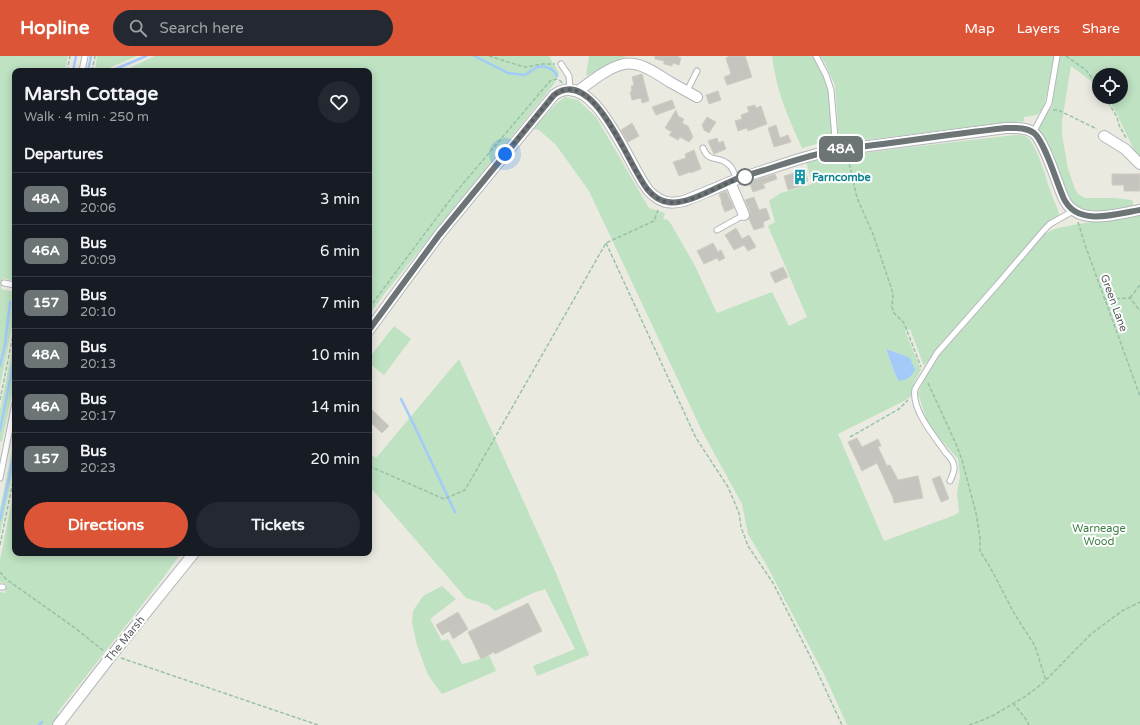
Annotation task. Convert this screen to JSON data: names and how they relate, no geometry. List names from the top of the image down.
{
  "streets": {
    "street": ["The Marsh"],
    "path": ["Green Lane"]
  },
  "parks": ["Warneage Wood"],
  "places": {
    "building": ["Farncombe"]
  },
  "lines": ["bus line 48A"],
  "page": {
    "header": "Hopline",
    "search": "Search here",
    "nav": ["Map", "Layers", "Share"],
    "on_map": "48A",
    "heading": [
      ["Marsh Cottage", "Walk · 4 min · 250 m"],
      "Departures"
    ],
    "list": [
      {
        "mark": "48A",
        "name": "Bus",
        "note": "20:06",
        "value": "3 min"
      },
      {
        "mark": "46A",
        "name": "Bus",
        "note": "20:09",
        "value": "6 min"
      },
      {
        "mark": "157",
        "name": "Bus",
        "note": "20:10",
        "value": "7 min"
      },
      {
        "mark": "48A",
        "name": "Bus",
        "note": "20:13",
        "value": "10 min"
      },
      {
        "mark": "46A",
        "name": "Bus",
        "note": "20:17",
        "value": "14 min"
      },
      {
        "mark": "157",
        "name": "Bus",
        "note": "20:23",
        "value": "20 min"
      }
    ],
    "buttons": ["Directions", "Tickets"]
  }
}
